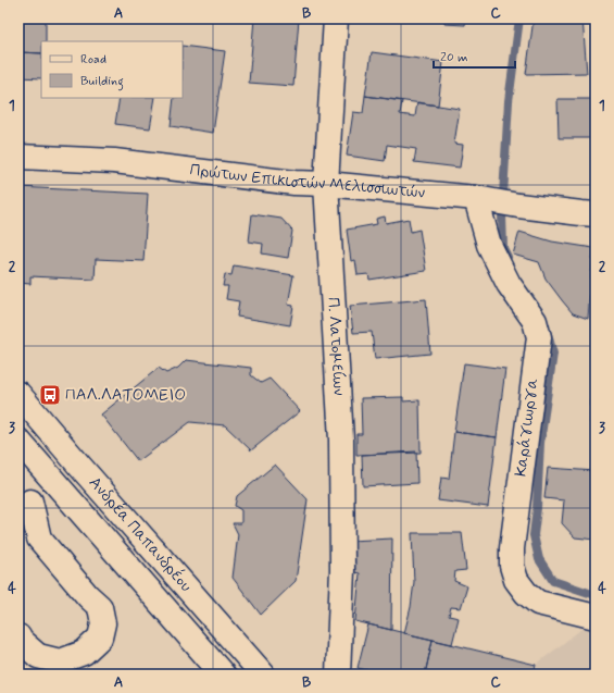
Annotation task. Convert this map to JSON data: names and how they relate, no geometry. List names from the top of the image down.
{
  "streets": {
    "street": [
      "Πρώτων Επικιστών Μελισσιωτών",
      "Π. Λατομείων",
      "Καράγιωργα",
      "Ανδρέα Παπανδρέου"
    ]
  },
  "crossings": [
    ["Πρώτων Επικιστών Μελισσιωτών", "Π. Λατομείων"],
    ["Πρώτων Επικιστών Μελισσιωτών", "Καράγιωργα"]
  ],
  "places": {
    "bus stop": ["ΠΑΛ.ΛΑΤΟΜΕΙΟ"]
  },
  "legend": ["Road", "Building"],
  "scale_bar": "20 m",
  "grid": {
    "columns": ["A", "B", "C"],
    "rows": [
      "1",
      "2",
      "3",
      "4"
    ]
  }
}
